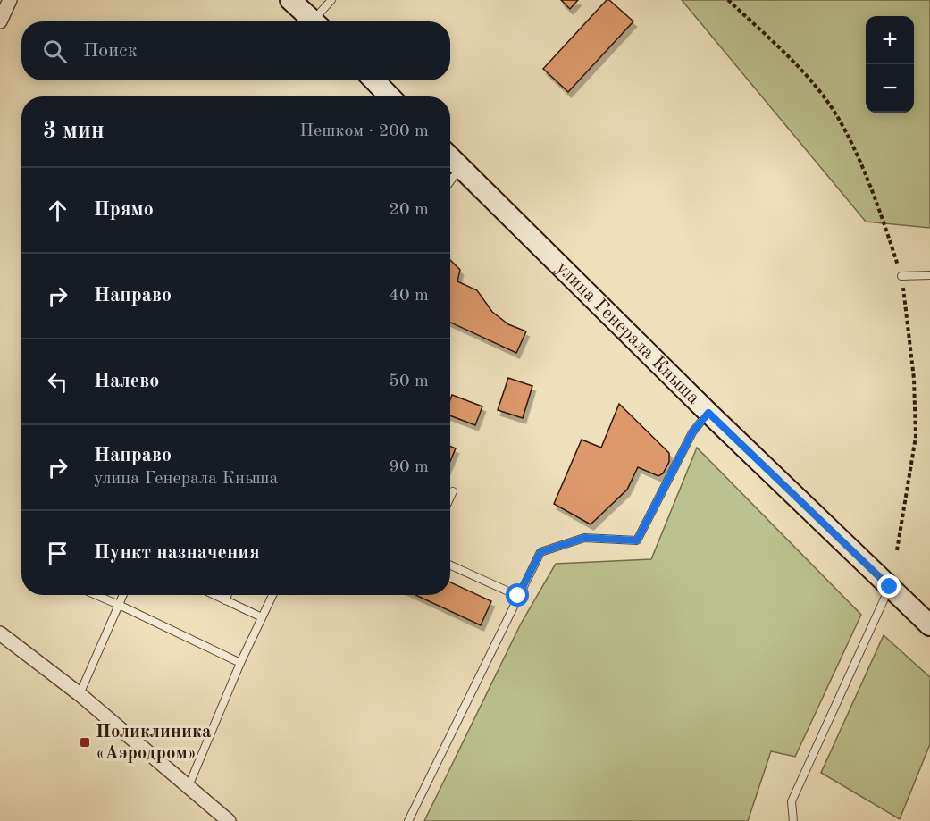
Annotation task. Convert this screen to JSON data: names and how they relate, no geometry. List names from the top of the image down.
{
  "streets": {
    "street": ["улица Генерала Кныша"]
  },
  "places": {
    "transit": ["Поликлиника «Аэродром»"]
  },
  "page": {
    "map_buttons": ["+", "−"],
    "search": "Поиск",
    "heading": ["3 мин", "Пешком · 200 m"],
    "list": [
      ["Прямо", "20 m"],
      ["Направо", "40 m"],
      ["Налево", "50 m"],
      ["Направо", "улица Генерала Кныша", "90 m"],
      "Пункт назначения"
    ]
  }
}
